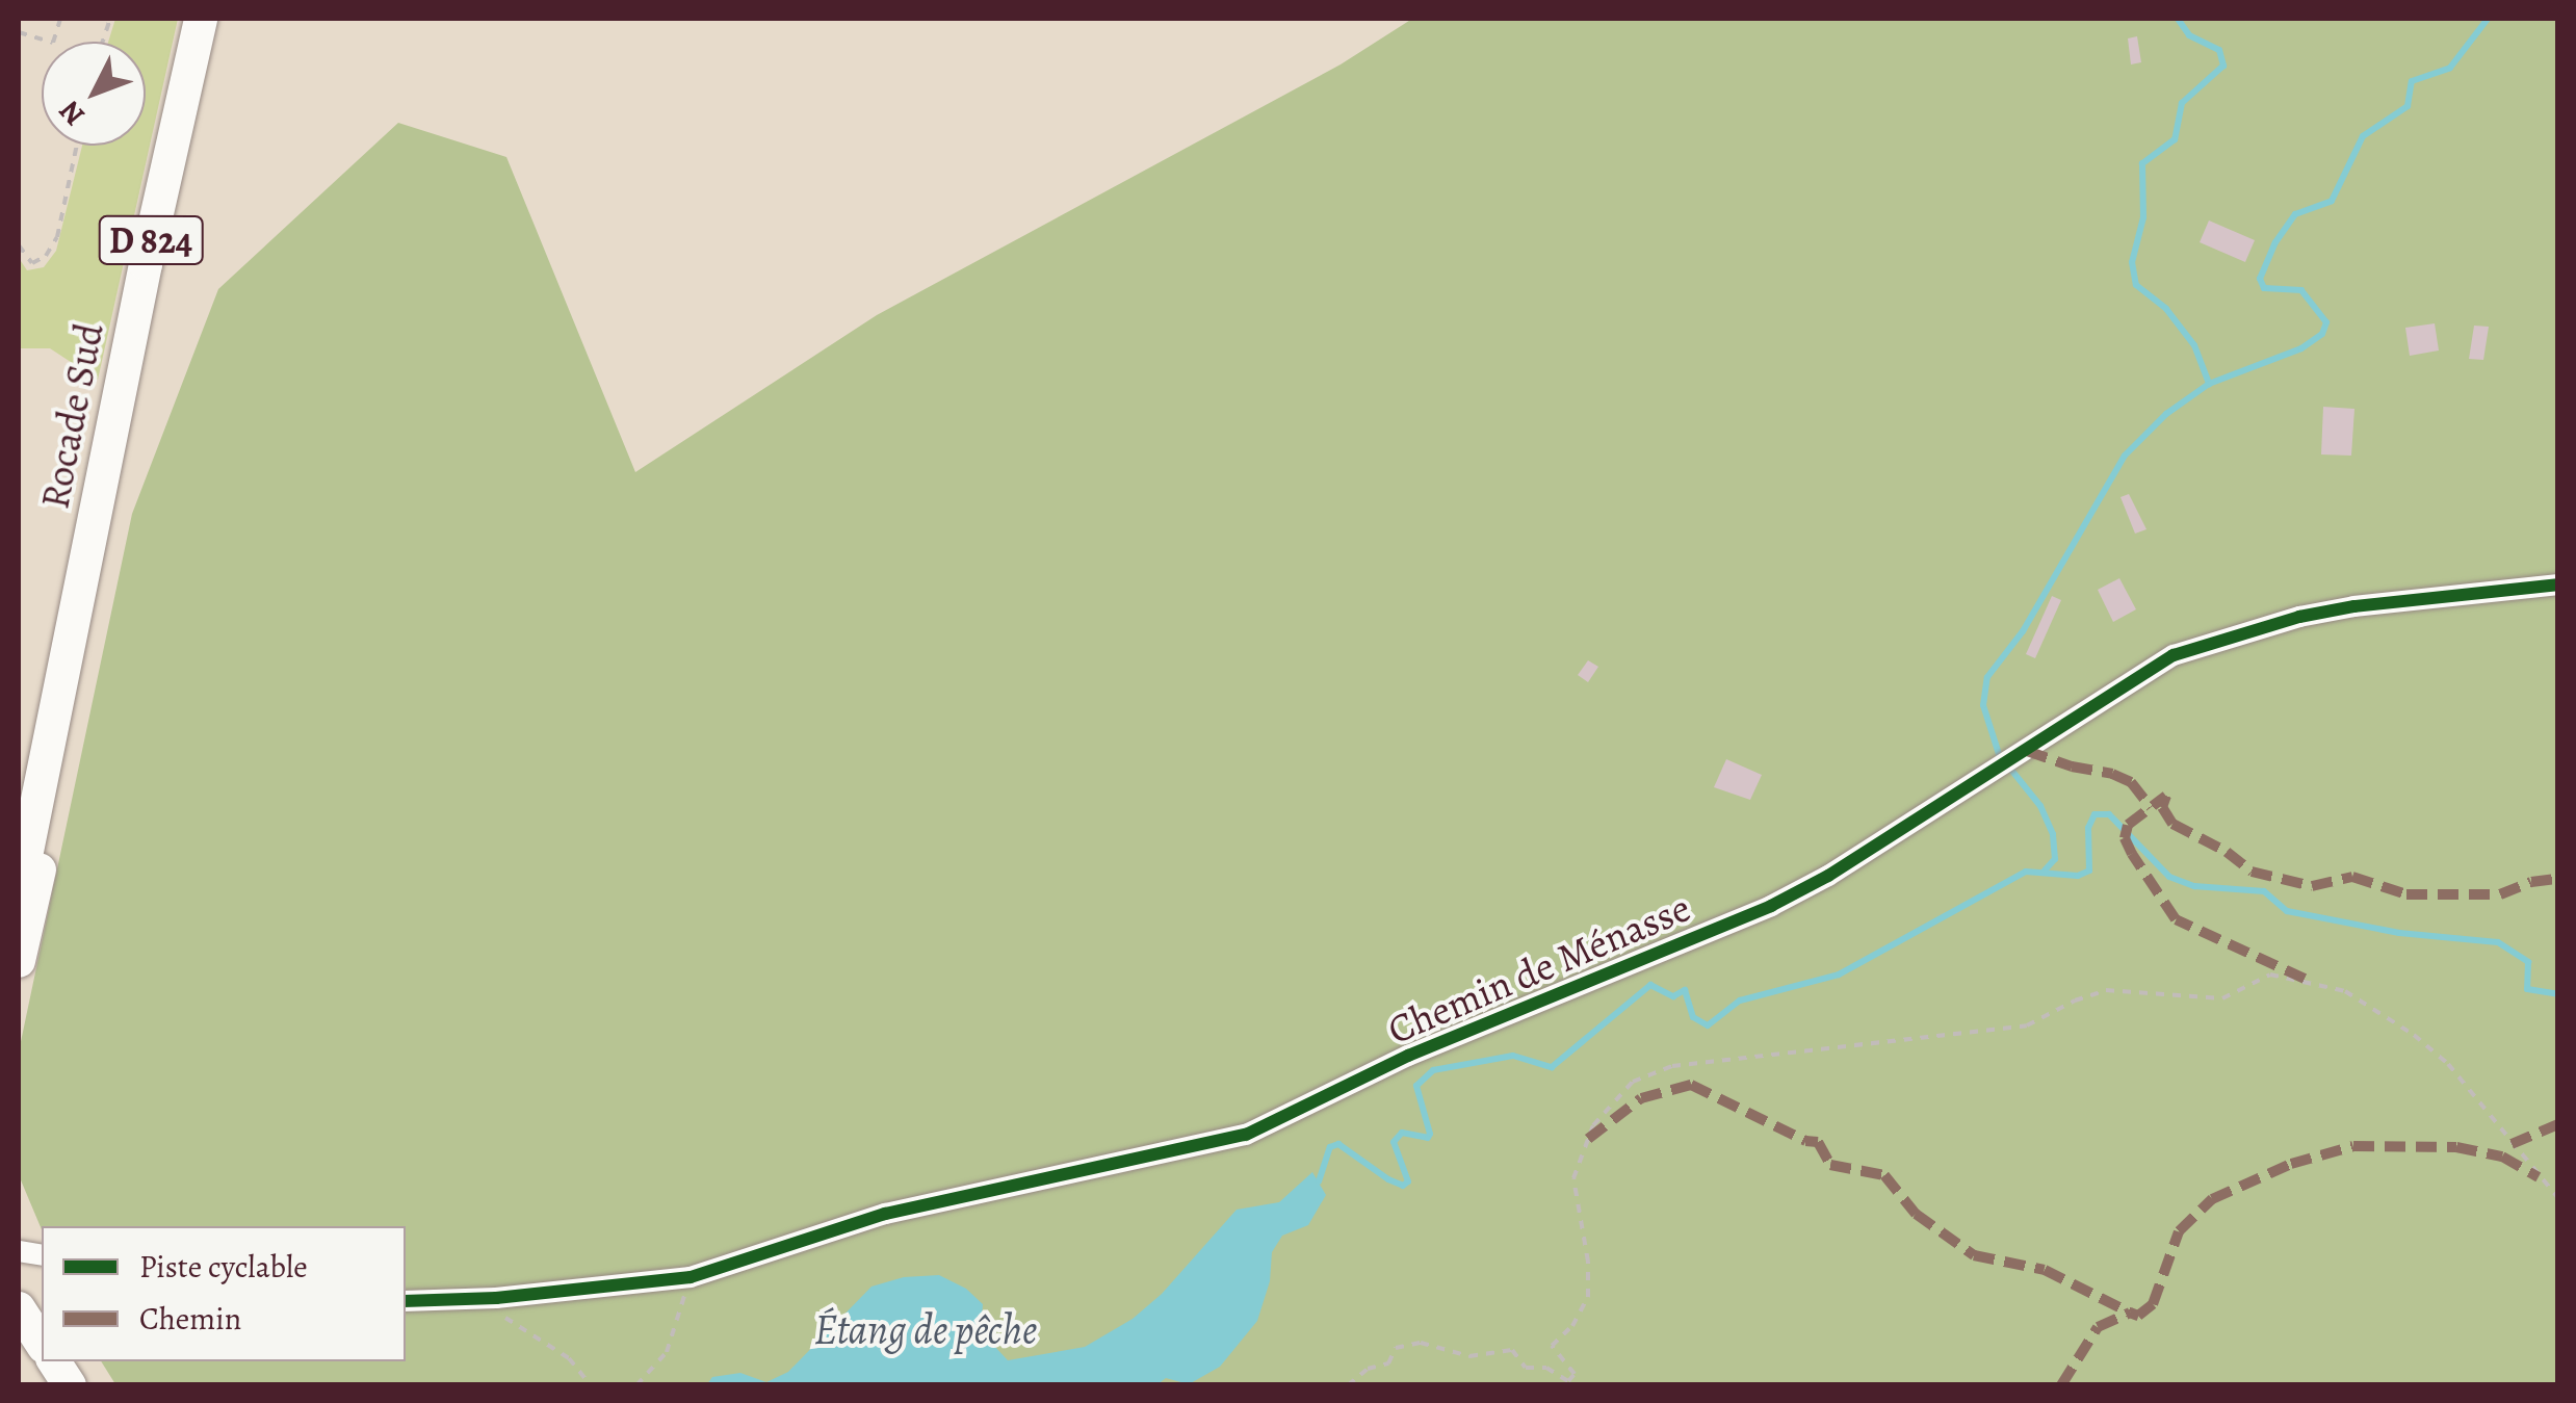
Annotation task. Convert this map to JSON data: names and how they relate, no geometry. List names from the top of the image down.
{
  "streets": {
    "main road": ["D 824", "Rocade Sud"],
    "street": ["Chemin de Ménasse"]
  },
  "crossings": [
    ["D 824", "Rocade Sud"]
  ],
  "water": ["Étang de pêche"],
  "legend": ["Piste cyclable", "Chemin"],
  "north": "bottom left"
}
